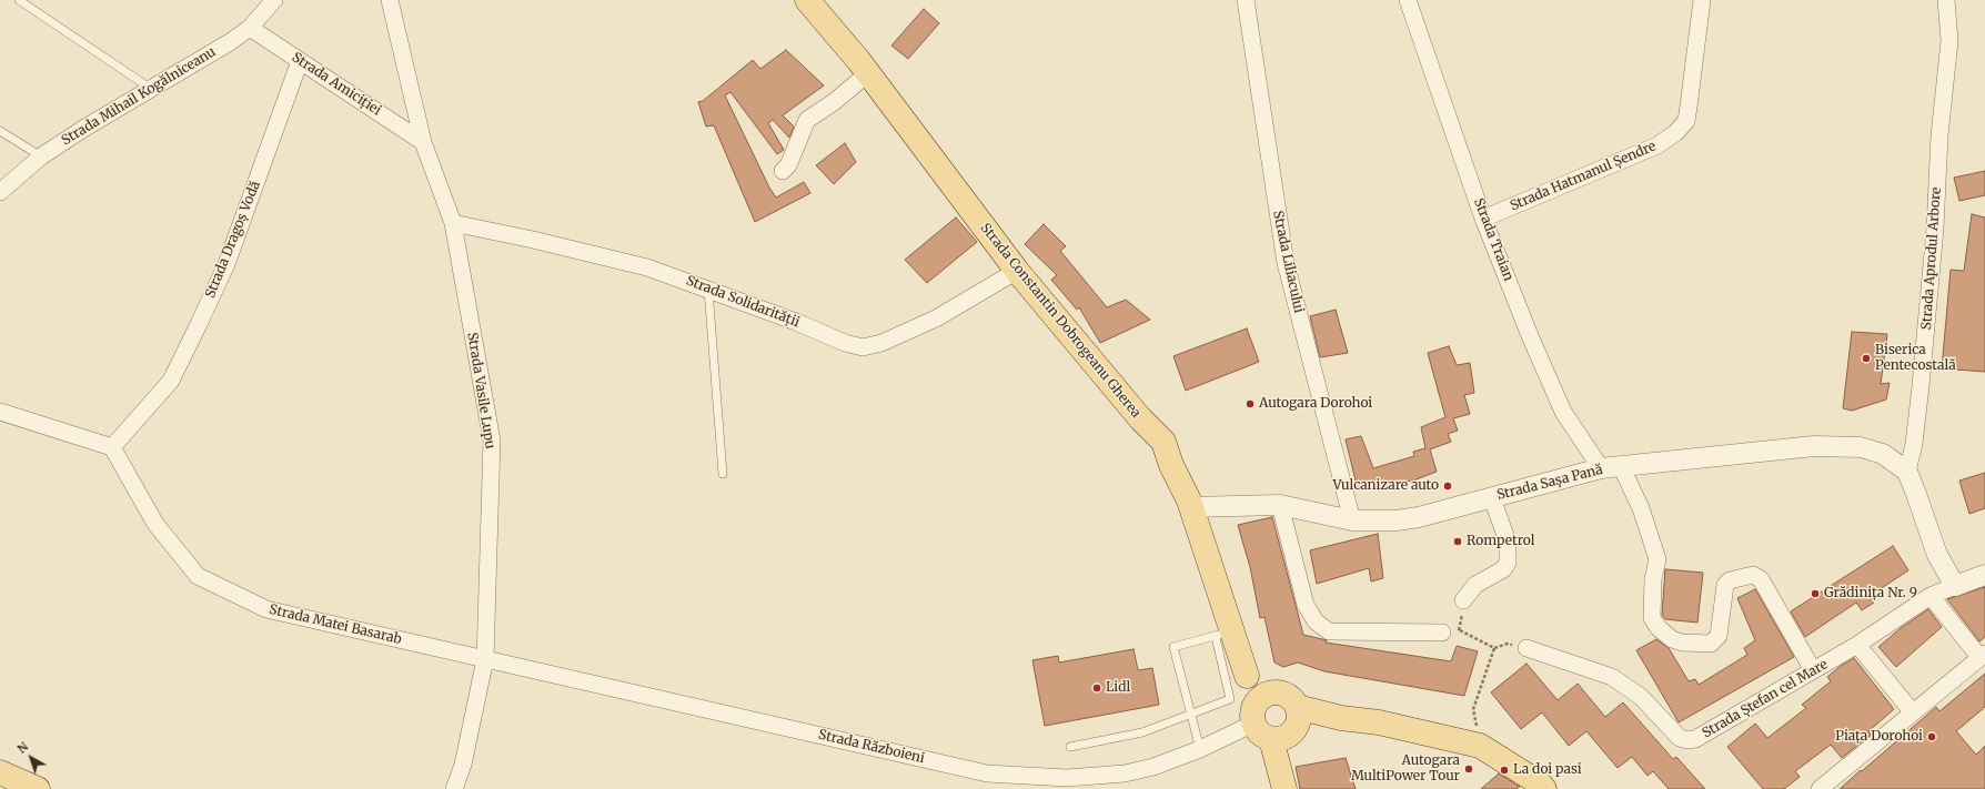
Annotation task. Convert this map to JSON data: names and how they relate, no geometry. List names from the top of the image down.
{
  "streets": {
    "main road": ["Strada Constantin Dobrogeanu Gherea"],
    "street": [
      "Strada Amiciției",
      "Strada Mihail Kogălniceanu",
      "Strada Hatmanul Șendre",
      "Strada Dragoș Vodă",
      "Strada Traian",
      "Strada Aprodul Arbore",
      "Strada Liliacului",
      "Strada Solidarității",
      "Strada Vasile Lupu",
      "Strada Sașa Pană",
      "Strada Matei Basarab",
      "Strada Ștefan cel Mare",
      "Strada Războieni"
    ]
  },
  "crossings": [
    ["Strada Amiciției", "Strada Mihail Kogălniceanu"],
    ["Strada Amiciției", "Strada Dragoș Vodă"],
    ["Strada Amiciției", "Strada Vasile Lupu"],
    ["Strada Hatmanul Șendre", "Strada Traian"],
    ["Strada Dragoș Vodă", "Strada Matei Basarab"],
    ["Strada Traian", "Strada Sașa Pană"],
    ["Strada Traian", "Strada Ștefan cel Mare"],
    ["Strada Aprodul Arbore", "Strada Sașa Pană"],
    ["Strada Liliacului", "Strada Sașa Pană"],
    ["Strada Solidarității", "Strada Constantin Dobrogeanu Gherea"],
    ["Strada Solidarității", "Strada Vasile Lupu"],
    ["Strada Constantin Dobrogeanu Gherea", "Strada Sașa Pană"],
    ["Strada Constantin Dobrogeanu Gherea", "Strada Războieni"],
    ["Strada Vasile Lupu", "Strada Matei Basarab"],
    ["Strada Vasile Lupu", "Strada Războieni"],
    ["Strada Matei Basarab", "Strada Războieni"]
  ],
  "places": [
    "Biserica Pentecostală",
    "Autogara Dorohoi",
    "Vulcanizare auto",
    "Rompetrol",
    "Grădinița Nr. 9",
    "Lidl",
    "Piața Dorohoi",
    "Autogara MultiPower Tour",
    "La doi pasi"
  ],
  "north": "top left"
}
